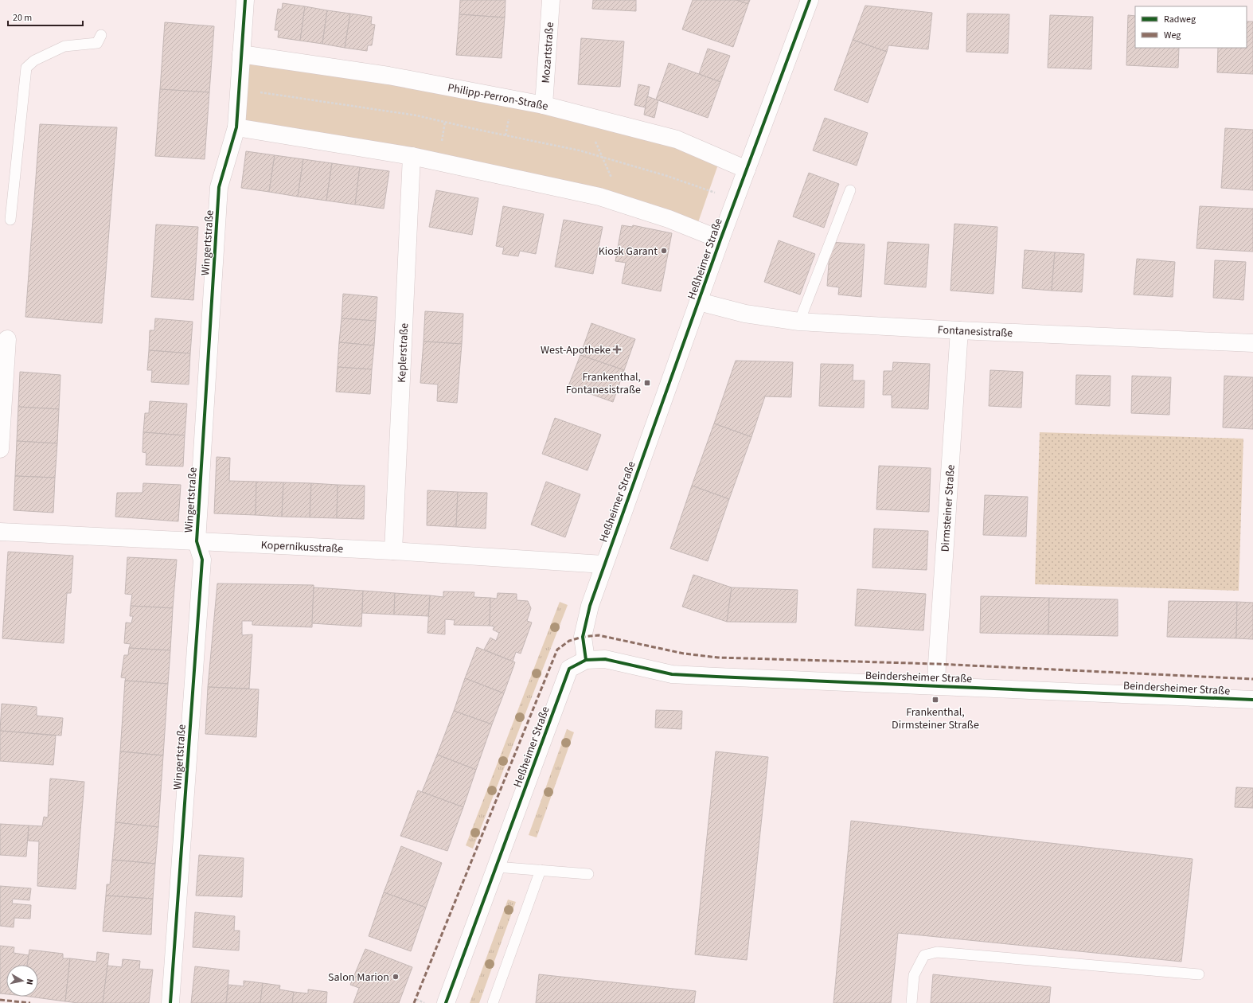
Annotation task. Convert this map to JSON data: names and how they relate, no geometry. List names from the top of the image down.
{
  "streets": {
    "street": [
      "Mozartstraße",
      "Philipp-Perron-Straße",
      "Wingertstraße",
      "Heßheimer Straße",
      "Fontanesistraße",
      "Keplerstraße",
      "Dirmsteiner Straße",
      "Kopernikusstraße",
      "Beindersheimer Straße"
    ]
  },
  "crossings": [
    ["Mozartstraße", "Philipp-Perron-Straße"],
    ["Philipp-Perron-Straße", "Wingertstraße"],
    ["Philipp-Perron-Straße", "Heßheimer Straße"],
    ["Wingertstraße", "Kopernikusstraße"],
    ["Heßheimer Straße", "Fontanesistraße"],
    ["Heßheimer Straße", "Kopernikusstraße"],
    ["Heßheimer Straße", "Beindersheimer Straße"],
    ["Fontanesistraße", "Dirmsteiner Straße"],
    ["Keplerstraße", "Kopernikusstraße"],
    ["Dirmsteiner Straße", "Beindersheimer Straße"]
  ],
  "places": {
    "other": ["Kiosk Garant", "Salon Marion"],
    "health": ["West-Apotheke"],
    "transit": ["Frankenthal, Fontanesistraße", "Frankenthal, Dirmsteiner Straße"]
  },
  "legend": ["Radweg", "Weg"],
  "scale_bar": "20 m",
  "north": "right"
}
